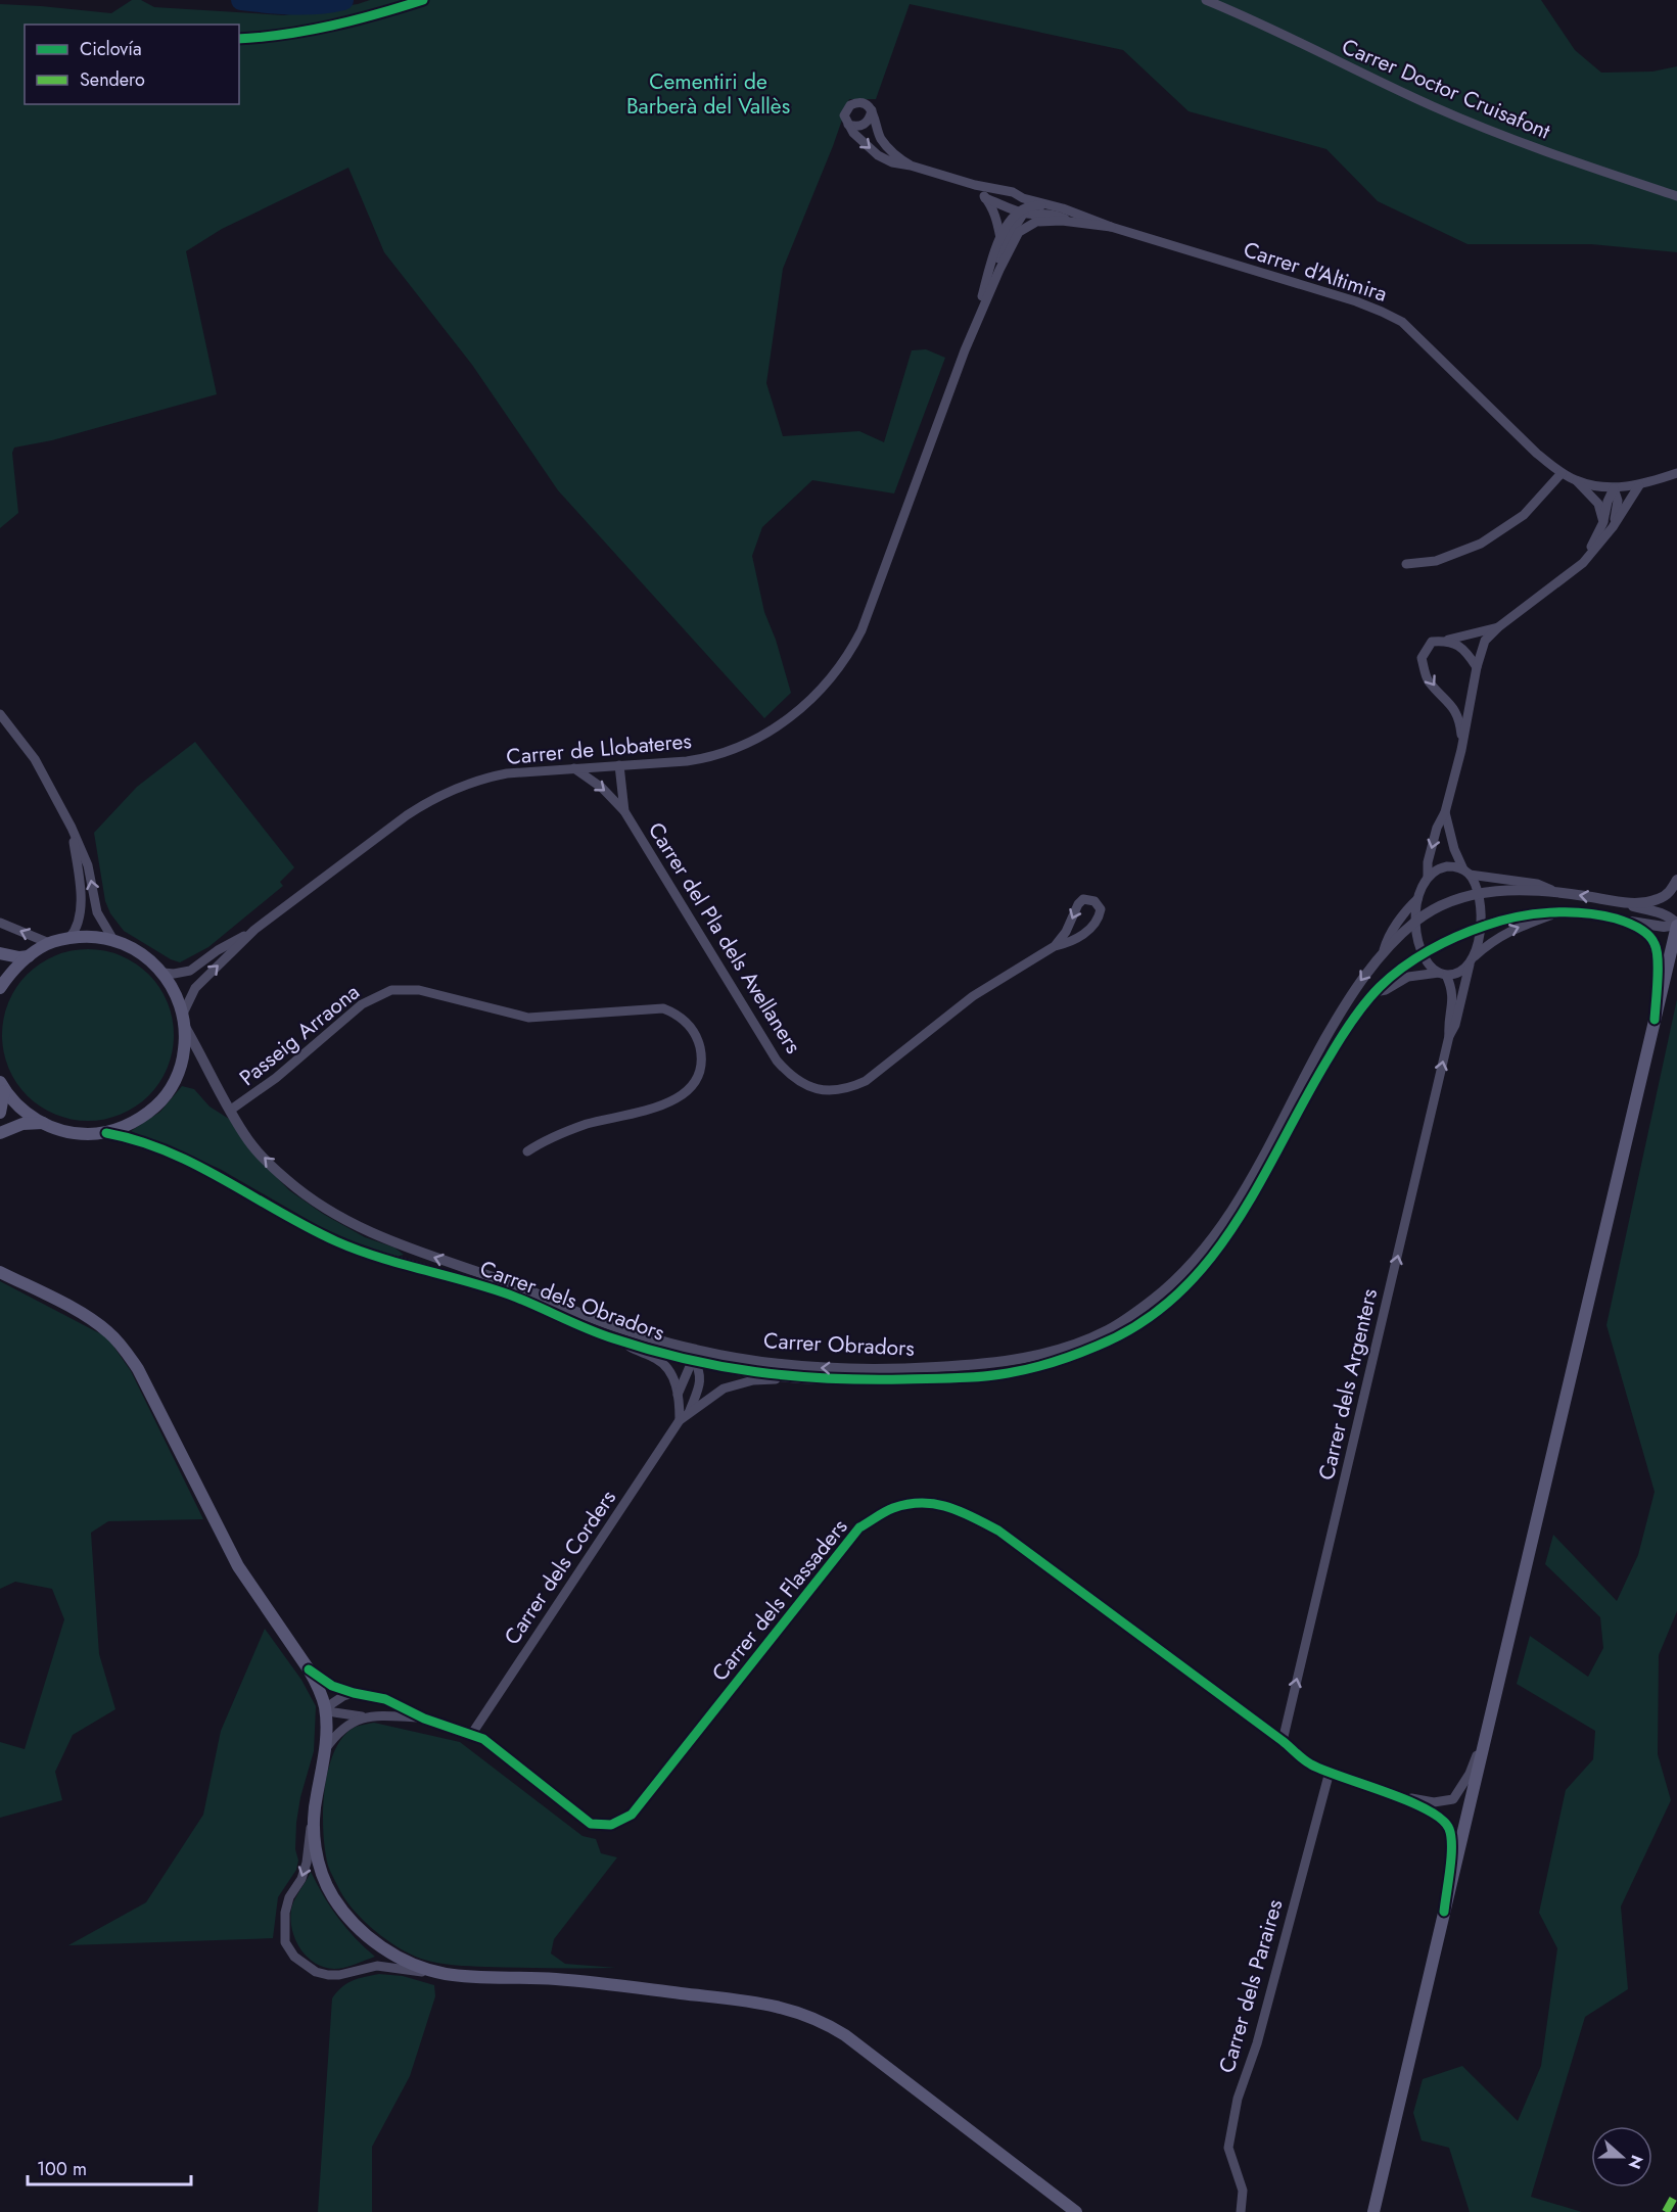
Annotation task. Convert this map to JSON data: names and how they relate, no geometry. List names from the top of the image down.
{
  "streets": {
    "street": [
      "Carrer Doctor Cruisafont",
      "Carrer d'Altimira",
      "Carrer de Llobateres",
      "Carrer del Pla dels Avellaners",
      "Passeig Arraona",
      "Carrer dels Obradors",
      "Carrer Obradors",
      "Carrer dels Argenters",
      "Carrer dels Corders",
      "Carrer dels Flassaders",
      "Carrer dels Paraires"
    ]
  },
  "crossings": [
    ["Carrer d'Altimira", "Carrer de Llobateres"],
    ["Carrer de Llobateres", "Carrer del Pla dels Avellaners"],
    ["Passeig Arraona", "Carrer Obradors"],
    ["Carrer dels Obradors", "Carrer Obradors"],
    ["Carrer dels Obradors", "Carrer dels Argenters"],
    ["Carrer dels Obradors", "Carrer dels Corders"],
    ["Carrer dels Argenters", "Carrer dels Flassaders"],
    ["Carrer dels Corders", "Carrer dels Flassaders"],
    ["Carrer dels Flassaders", "Carrer dels Paraires"]
  ],
  "one_way": ["Carrer Obradors", "Carrer dels Argenters"],
  "parks": ["Cementiri de Barberà del Vallès"],
  "legend": ["Ciclovía", "Sendero"],
  "scale_bar": "100 m",
  "north": "right"
}
